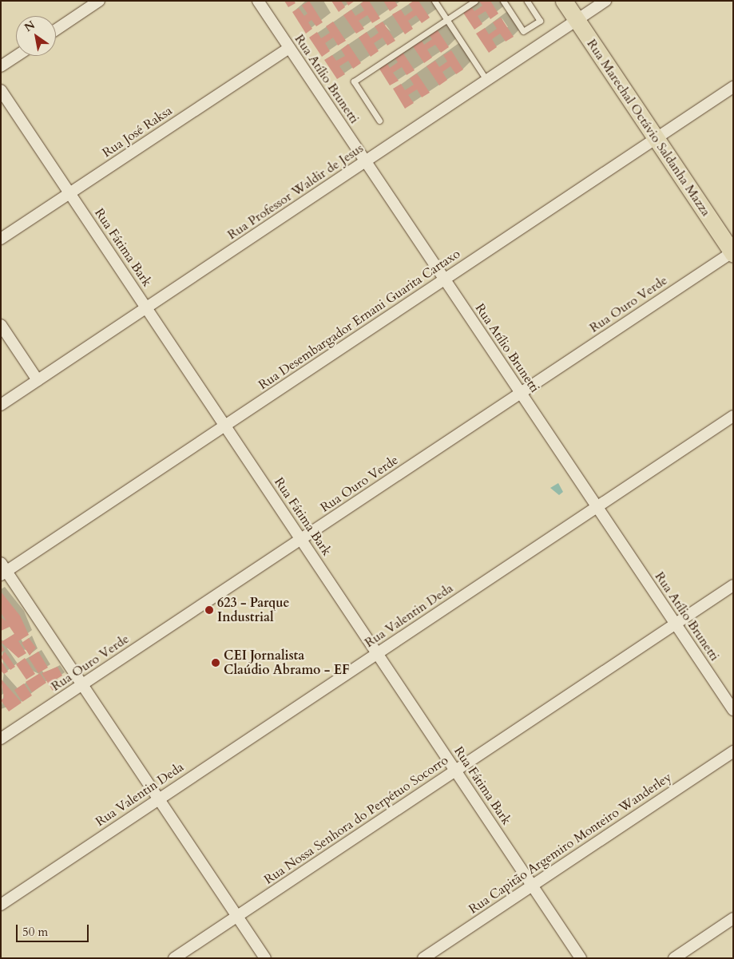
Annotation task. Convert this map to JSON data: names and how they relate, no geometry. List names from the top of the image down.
{
  "streets": {
    "main road": ["Rua Marechal Octávio Saldanha Mazza"],
    "street": [
      "Rua Atílio Brunetti",
      "Rua José Raksa",
      "Rua Professor Waldir de Jesus",
      "Rua Fátima Bark",
      "Rua Ouro Verde",
      "Rua Desembargador Ernani Guarita Cartaxo",
      "Rua Valentin Deda",
      "Rua Nossa Senhora do Perpétuo Socorro",
      "Rua Capitão Argemiro Monteiro Wanderley"
    ]
  },
  "crossings": [
    ["Rua Atílio Brunetti", "Rua José Raksa"],
    ["Rua Atílio Brunetti", "Rua Professor Waldir de Jesus"],
    ["Rua Atílio Brunetti", "Rua Ouro Verde"],
    ["Rua Atílio Brunetti", "Rua Desembargador Ernani Guarita Cartaxo"],
    ["Rua Atílio Brunetti", "Rua Valentin Deda"],
    ["Rua Atílio Brunetti", "Rua Nossa Senhora do Perpétuo Socorro"],
    ["Rua Marechal Octávio Saldanha Mazza", "Rua Professor Waldir de Jesus"],
    ["Rua Marechal Octávio Saldanha Mazza", "Rua Ouro Verde"],
    ["Rua Marechal Octávio Saldanha Mazza", "Rua Desembargador Ernani Guarita Cartaxo"],
    ["Rua José Raksa", "Rua Fátima Bark"],
    ["Rua Professor Waldir de Jesus", "Rua Fátima Bark"],
    ["Rua Fátima Bark", "Rua Ouro Verde"],
    ["Rua Fátima Bark", "Rua Desembargador Ernani Guarita Cartaxo"],
    ["Rua Fátima Bark", "Rua Valentin Deda"],
    ["Rua Fátima Bark", "Rua Nossa Senhora do Perpétuo Socorro"],
    ["Rua Fátima Bark", "Rua Capitão Argemiro Monteiro Wanderley"]
  ],
  "places": ["623 - Parque Industrial", "CEI Jornalista Claúdio Abramo - EF"],
  "scale_bar": "50 m",
  "north": "top left"
}
